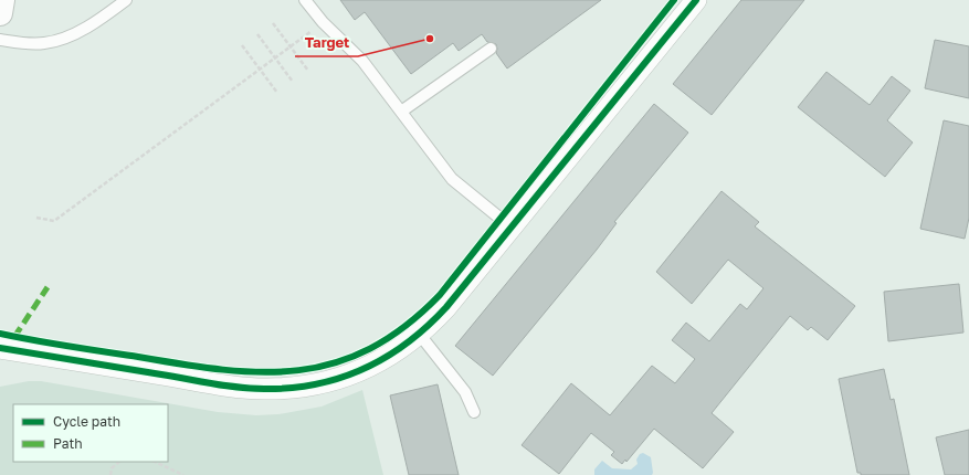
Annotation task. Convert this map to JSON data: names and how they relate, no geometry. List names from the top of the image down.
{
  "places": ["Target"],
  "legend": ["Cycle path", "Path"]
}
